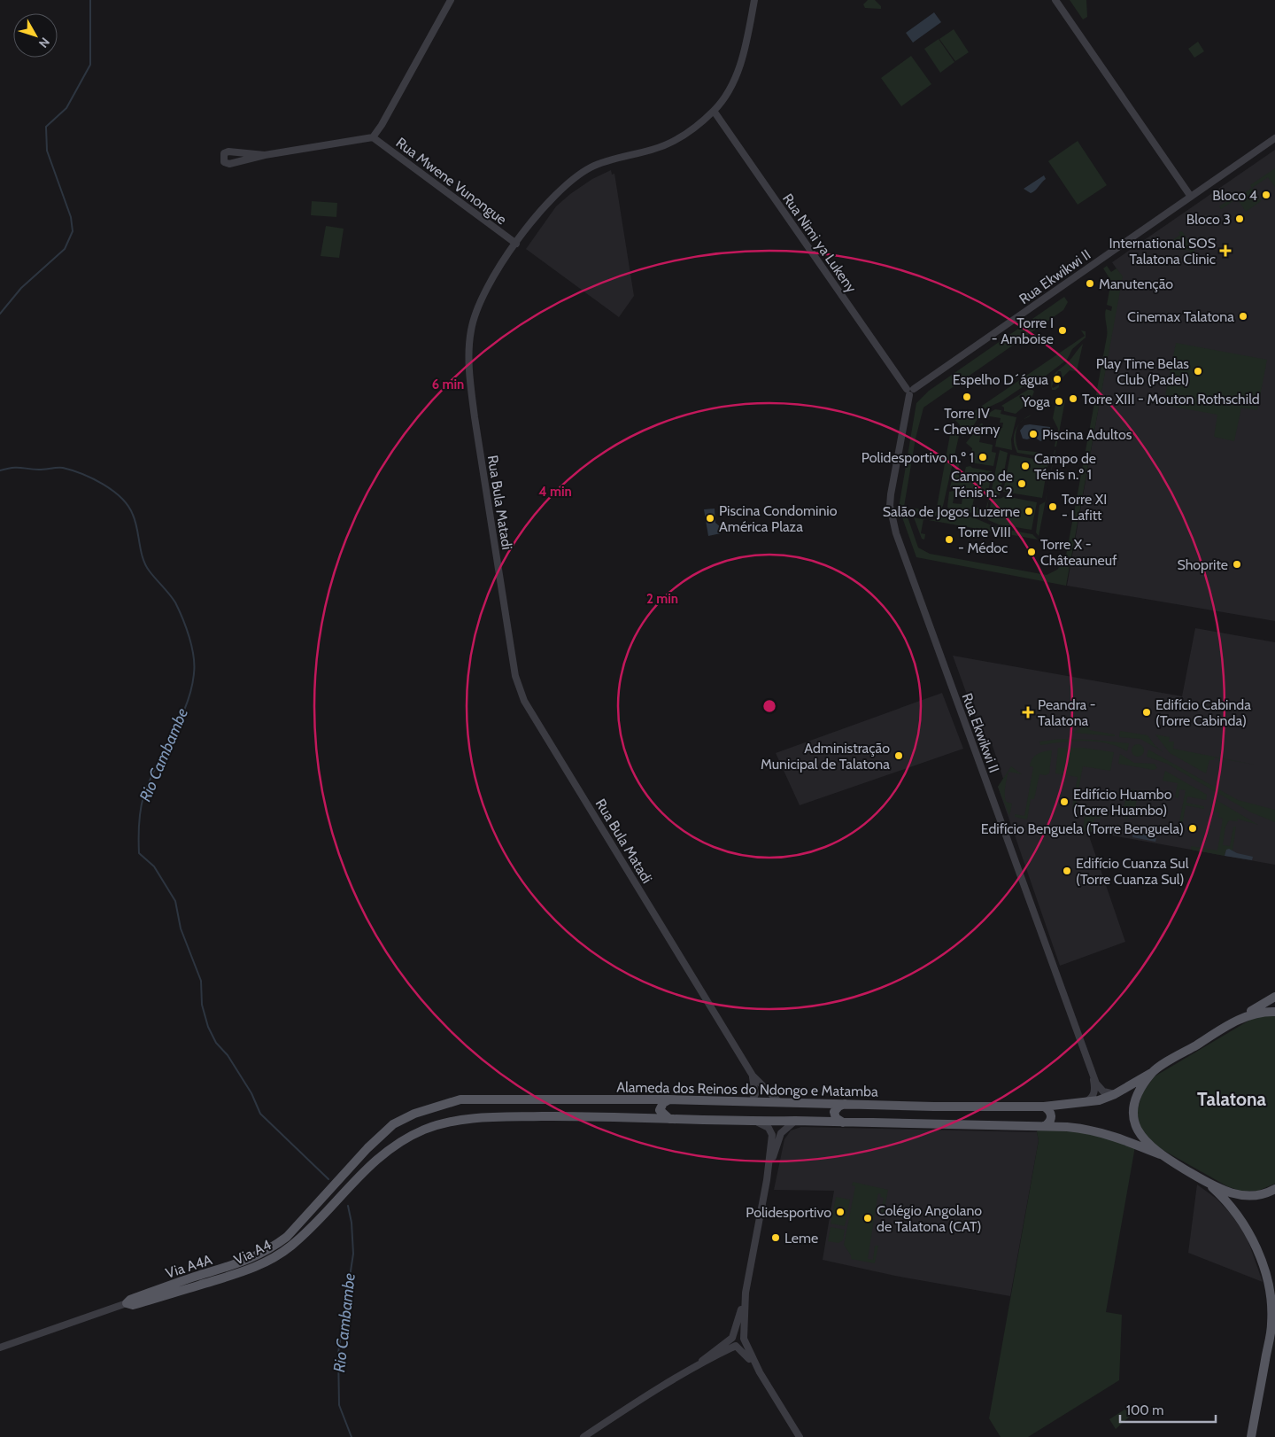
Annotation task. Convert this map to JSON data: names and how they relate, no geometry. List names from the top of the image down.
{
  "streets": {
    "main road": ["Alameda dos Reinos do Ndongo e Matamba", "Via A4", "Via A4A"],
    "street": [
      "Rua Mwene Vunongue",
      "Rua Nimi ya Lukeny",
      "Rua Ekwikwi II",
      "Rua Bula Matadi"
    ]
  },
  "crossings": [
    ["Rua Mwene Vunongue", "Rua Bula Matadi"],
    ["Rua Nimi ya Lukeny", "Rua Ekwikwi II"],
    ["Rua Nimi ya Lukeny", "Rua Bula Matadi"],
    ["Rua Ekwikwi II", "Alameda dos Reinos do Ndongo e Matamba"],
    ["Rua Bula Matadi", "Alameda dos Reinos do Ndongo e Matamba"],
    ["Alameda dos Reinos do Ndongo e Matamba", "Via A4A"],
    ["Via A4", "Via A4A"]
  ],
  "districts": ["Talatona"],
  "water": ["Rio Cambambe"],
  "places": {
    "other": [
      "Bloco 4",
      "Bloco 3",
      "Manutenção",
      "Cinemax Talatona",
      "Torre I - Amboise",
      "Play Time Belas Club (Padel)",
      "Espelho D´água",
      "Torre IV - Cheverny",
      "Torre XIII - Mouton Rothschild",
      "Yoga",
      "Piscina Adultos",
      "Polidesportivo n.º 1",
      "Campo de Ténis n.º 1",
      "Campo de Ténis n.º 2",
      "Torre XI - Lafitt",
      "Salão de Jogos Luzerne",
      "Piscina Condominio América Plaza",
      "Torre VIII - Médoc",
      "Torre X - Châteauneuf",
      "Shoprite",
      "Edifício Cabinda (Torre Cabinda)",
      "Administração Municipal de Talatona",
      "Edifício Huambo (Torre Huambo)",
      "Edifício Benguela (Torre Benguela)",
      "Edifício Cuanza Sul (Torre Cuanza Sul)",
      "Polidesportivo",
      "Colégio Angolano de Talatona (CAT)",
      "Leme"
    ],
    "health": ["International SOS Talatona Clinic", "Peandra - Talatona"]
  },
  "scale_bar": "100 m",
  "north": "bottom right",
  "rings": ["6 min", "4 min", "2 min"]
}
